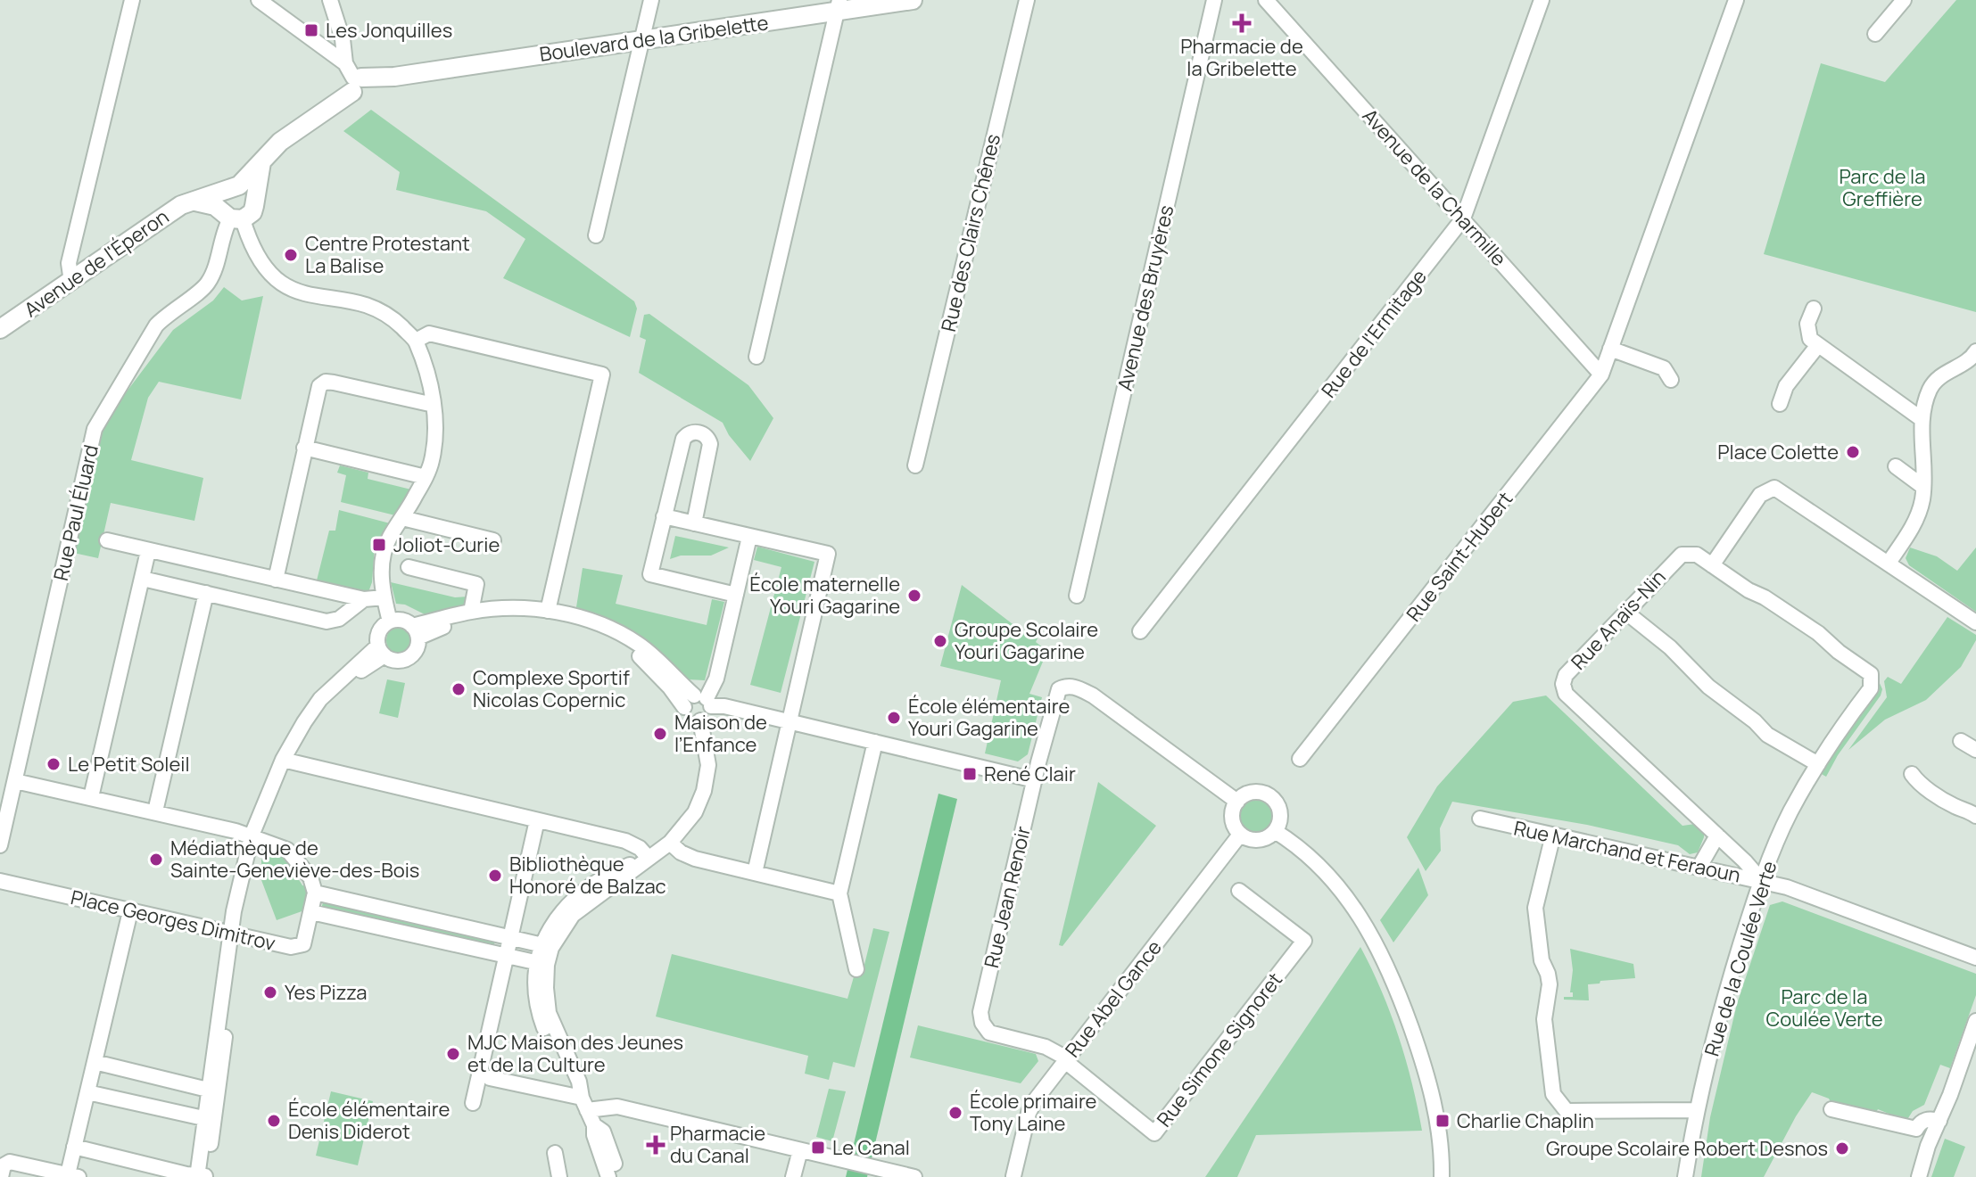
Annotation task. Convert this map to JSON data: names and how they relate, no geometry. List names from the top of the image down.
{
  "streets": {
    "main road": ["Boulevard de la Gribelette", "Avenue de l'Éperon"],
    "street": [
      "Avenue de la Charmille",
      "Rue des Clairs Chênes",
      "Avenue des Bruyères",
      "Rue de l'Ermitage",
      "Rue Paul Éluard",
      "Rue Saint-Hubert",
      "Rue Anaïs-Nin",
      "Rue Marchand et Feraoun",
      "Rue Jean Renoir",
      "Place Georges Dimitrov",
      "Rue de la Coulée Verte",
      "Rue Abel Gance",
      "Rue Simone Signoret"
    ]
  },
  "crossings": [
    ["Boulevard de la Gribelette", "Avenue de l'Éperon"],
    ["Avenue de la Charmille", "Rue de l'Ermitage"],
    ["Avenue de la Charmille", "Rue Saint-Hubert"],
    ["Avenue de l'Éperon", "Rue Paul Éluard"],
    ["Rue Anaïs-Nin", "Rue Marchand et Feraoun"],
    ["Rue Anaïs-Nin", "Rue de la Coulée Verte"],
    ["Rue Marchand et Feraoun", "Rue de la Coulée Verte"],
    ["Rue Jean Renoir", "Rue Abel Gance"],
    ["Rue Jean Renoir", "Rue Simone Signoret"],
    ["Rue Abel Gance", "Rue Simone Signoret"]
  ],
  "parks": ["Parc de la Greffière", "Parc de la Coulée Verte"],
  "places": {
    "health": ["Pharmacie de la Gribelette", "Pharmacie du Canal"],
    "transit": [
      "Les Jonquilles",
      "Joliot-Curie",
      "René Clair",
      "Charlie Chaplin",
      "Le Canal"
    ],
    "other": [
      "Centre Protestant La Balise",
      "Place Colette",
      "École maternelle Youri Gagarine",
      "Groupe Scolaire Youri Gagarine",
      "Complexe Sportif Nicolas Copernic",
      "École élémentaire Youri Gagarine",
      "Maison de l’Enfance",
      "Le Petit Soleil",
      "Médiathèque de Sainte-Geneviève-des-Bois",
      "Bibliothèque Honoré de Balzac",
      "Yes Pizza",
      "MJC Maison des Jeunes et de la Culture",
      "École primaire Tony Laine",
      "École élémentaire Denis Diderot",
      "Groupe Scolaire Robert Desnos"
    ]
  }
}
